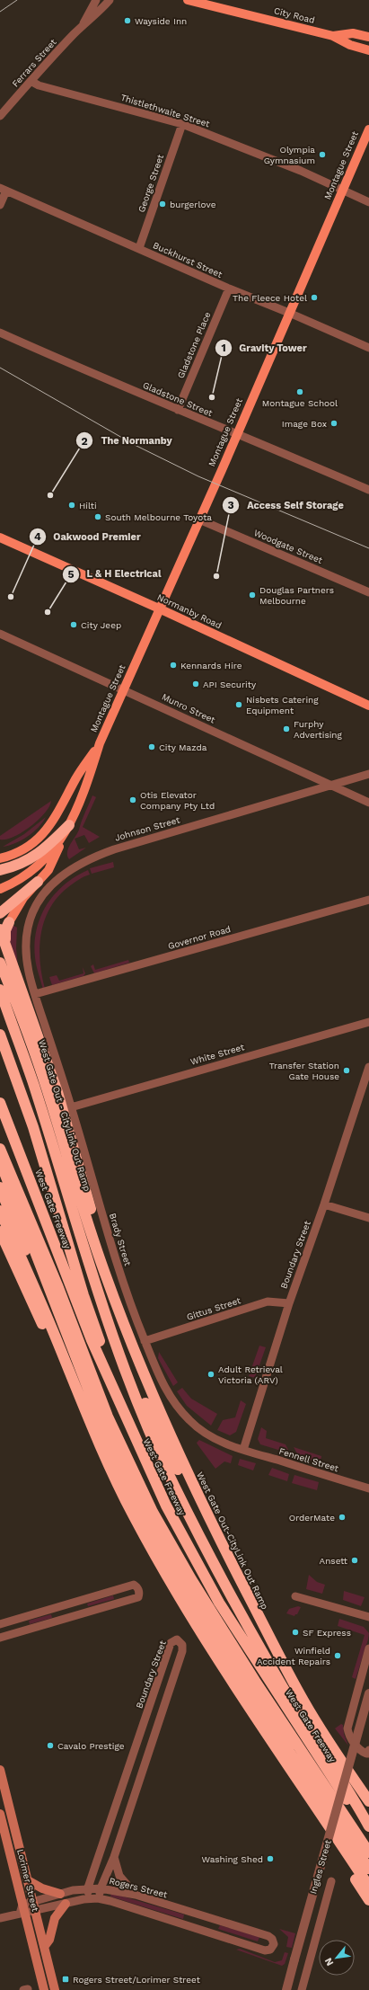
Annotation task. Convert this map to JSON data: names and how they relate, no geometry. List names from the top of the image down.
{
  "streets": {
    "highway": ["West Gate Out - CityLink Out Ramp", "West Gate Freeway", "West Gate Out-CityLink Out Ramp"],
    "main road": [
      "City Road",
      "Montague Street",
      "Normanby Road",
      "Lorimer Street"
    ],
    "street": [
      "Ferrars Street",
      "Thistlethwaite Street",
      "George Street",
      "Buckhurst Street",
      "Gladstone Place",
      "Gladstone Street",
      "Woodgate Street",
      "Munro Street",
      "Johnson Street",
      "Governor Road",
      "White Street",
      "Brady Street",
      "Boundary Street",
      "Gittus Street",
      "Fennell Street",
      "Ingles Street",
      "Rogers Street"
    ]
  },
  "crossings": [
    ["Ferrars Street", "Thistlethwaite Street"],
    ["Thistlethwaite Street", "Montague Street"],
    ["Thistlethwaite Street", "George Street"],
    ["Montague Street", "Buckhurst Street"],
    ["Montague Street", "Gladstone Street"],
    ["Montague Street", "Woodgate Street"],
    ["Montague Street", "Normanby Road"],
    ["Montague Street", "Munro Street"],
    ["George Street", "Buckhurst Street"],
    ["Buckhurst Street", "Gladstone Place"],
    ["Gladstone Place", "Gladstone Street"],
    ["Munro Street", "Johnson Street"],
    ["Johnson Street", "Governor Road"],
    ["Johnson Street", "Brady Street"],
    ["Governor Road", "Brady Street"],
    ["White Street", "Brady Street"],
    ["West Gate Out - CityLink Out Ramp", "West Gate Out-CityLink Out Ramp"],
    ["Brady Street", "Boundary Street"],
    ["Brady Street", "Gittus Street"],
    ["Brady Street", "Fennell Street"],
    ["Boundary Street", "Gittus Street"],
    ["Boundary Street", "Fennell Street"],
    ["Boundary Street", "Rogers Street"],
    ["Lorimer Street", "Rogers Street"]
  ],
  "places": {
    "other": [
      "Wayside Inn",
      "Olympia Gymnasium",
      "burgerlove",
      "The Fleece Hotel",
      "Montague School",
      "Gravity Tower",
      "Image Box",
      "The Normanby",
      "Hilti",
      "South Melbourne Toyota",
      "Access Self Storage",
      "Douglas Partners Melbourne",
      "Oakwood Premier",
      "L & H Electrical",
      "City Jeep",
      "Kennards Hire",
      "API Security",
      "Nisbets Catering Equipment",
      "Furphy Advertising",
      "City Mazda",
      "Otis Elevator Company Pty Ltd",
      "Transfer Station Gate House",
      "Adult Retrieval Victoria (ARV)",
      "OrderMate",
      "Ansett",
      "SF Express",
      "Winfield Accident Repairs",
      "Cavalo Prestige",
      "Washing Shed"
    ],
    "transit": ["Rogers Street/Lorimer Street"]
  },
  "north": "bottom left"
}
